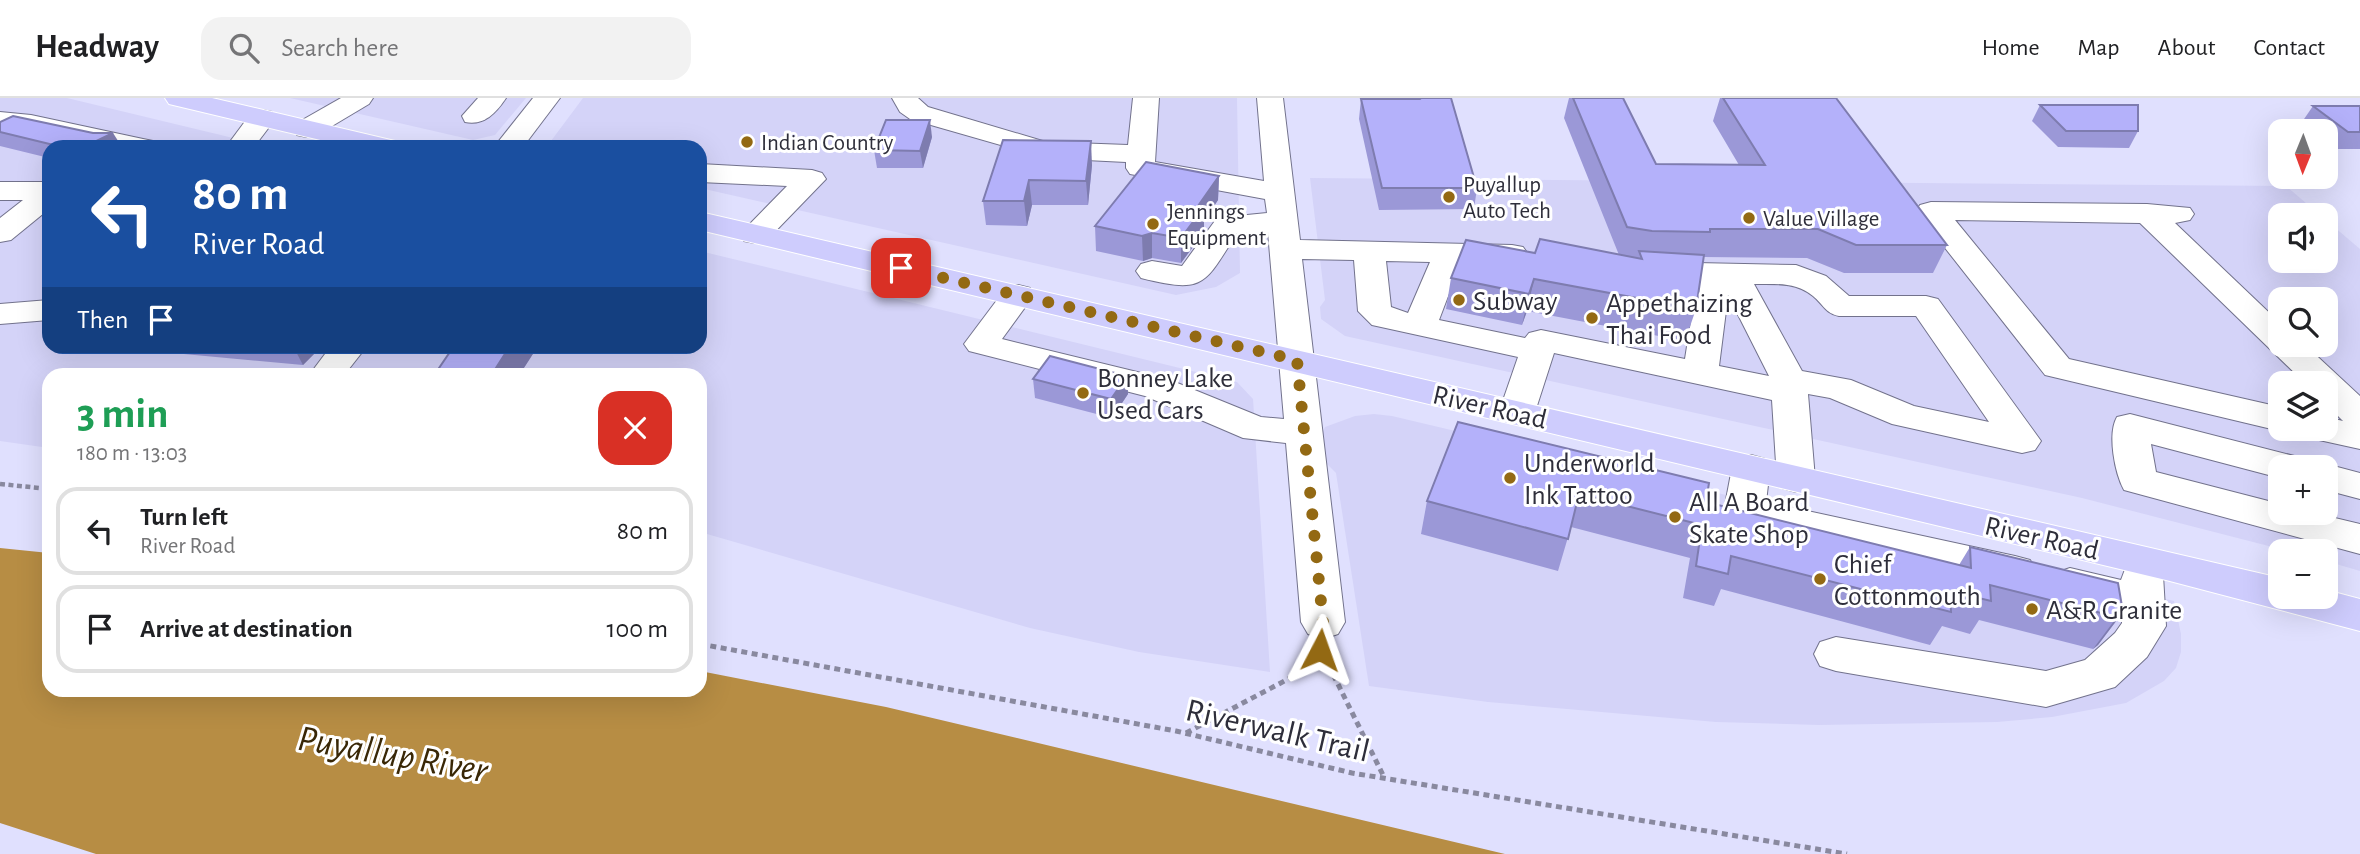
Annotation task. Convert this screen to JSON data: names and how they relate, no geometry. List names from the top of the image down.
{
  "streets": {
    "main road": ["River Road"],
    "path": ["Riverwalk Trail"]
  },
  "water": ["Puyallup River"],
  "places": [
    "Indian Country",
    "Puyallup Auto Tech",
    "Value Village",
    "Jennings Equipment",
    "Subway",
    "Appethaizing Thai Food",
    "Bonney Lake Used Cars",
    "Underworld Ink Tattoo",
    "All A Board Skate Shop",
    "Chief Cottonmouth",
    "A&R Granite"
  ],
  "north": "bottom",
  "page": {
    "header": "Headway",
    "search": "Search here",
    "nav": [
      "Home",
      "Map",
      "About",
      "Contact"
    ],
    "map_buttons": ["+", "−"],
    "turn": ["80 m", "River Road"],
    "then": "Then",
    "heading": ["3 min", "180 m · 13:03"],
    "list": [
      {
        "name": "Turn left",
        "note": "River Road",
        "value": "80 m"
      },
      {
        "name": "Arrive at destination",
        "value": "100 m"
      }
    ]
  }
}
